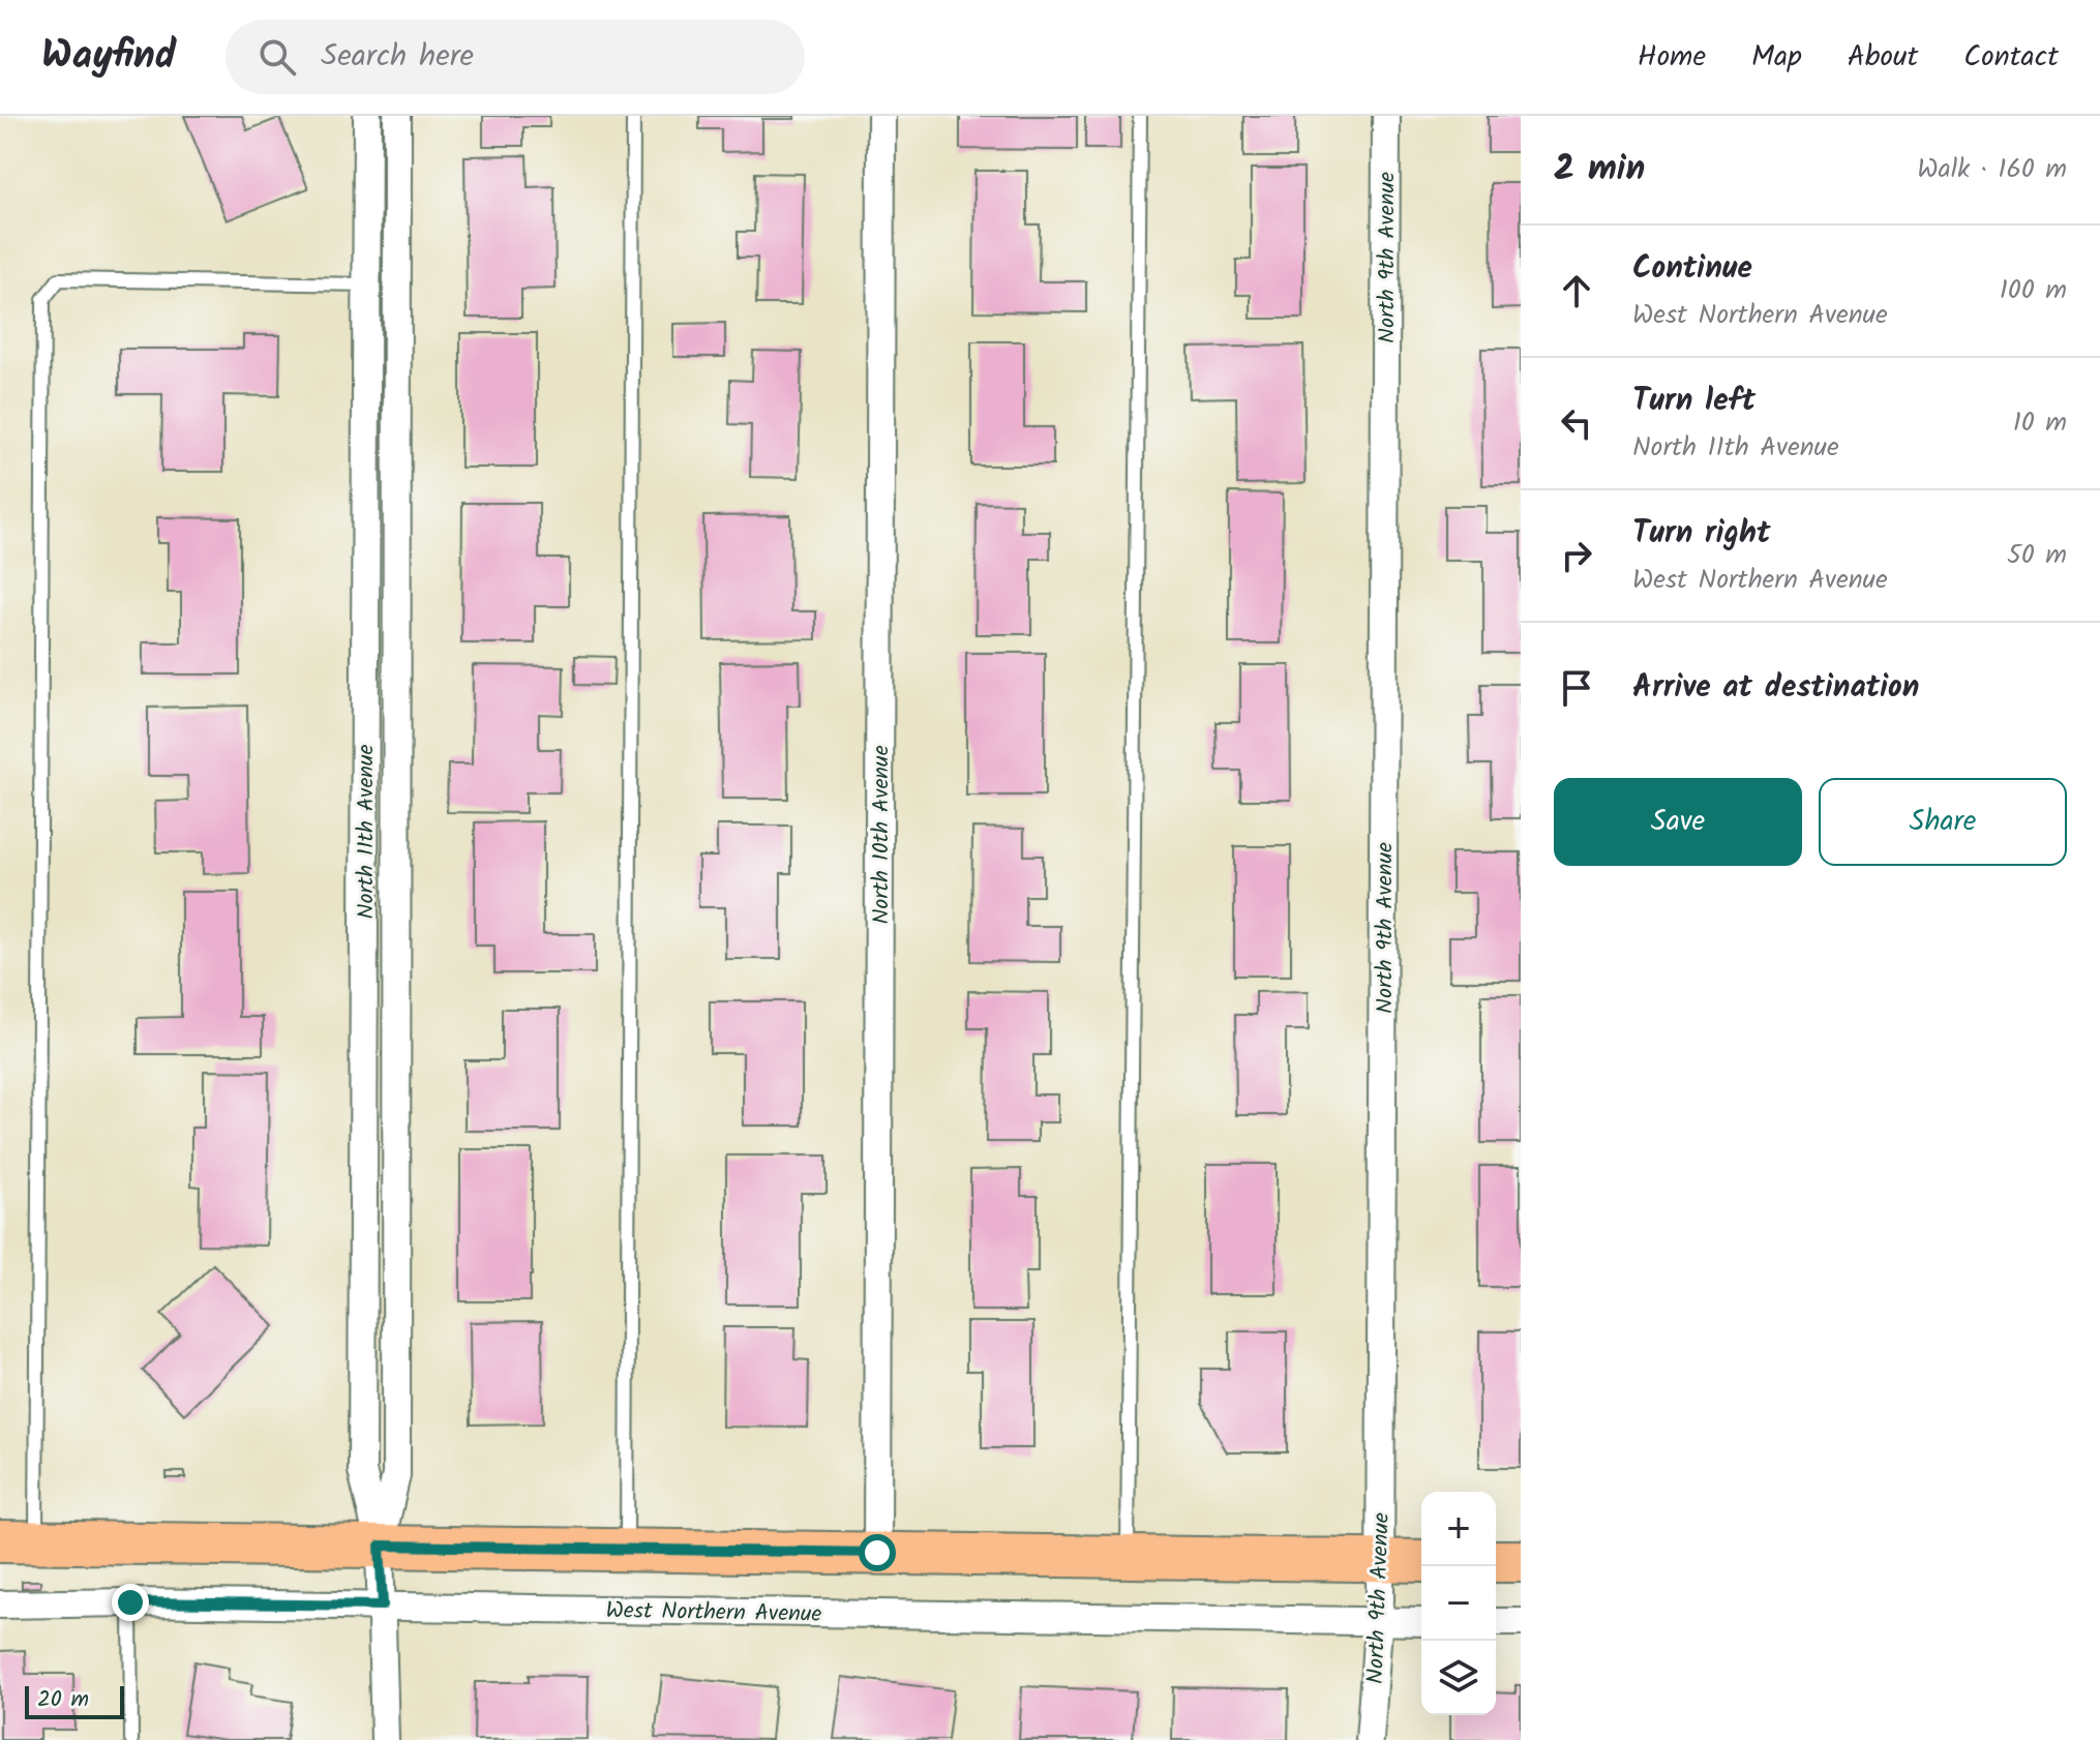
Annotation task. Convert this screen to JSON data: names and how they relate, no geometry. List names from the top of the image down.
{
  "streets": {
    "street": [
      "North 9th Avenue",
      "North 11th Avenue",
      "North 10th Avenue",
      "West Northern Avenue"
    ]
  },
  "crossings": [
    ["North 9th Avenue", "West Northern Avenue"],
    ["North 11th Avenue", "West Northern Avenue"]
  ],
  "scale_bar": "20 m",
  "page": {
    "header": "Wayfind",
    "search": "Search here",
    "nav": [
      "Home",
      "Map",
      "About",
      "Contact"
    ],
    "heading": ["2 min", "Walk · 160 m"],
    "list": [
      ["Continue", "West Northern Avenue", "100 m"],
      ["Turn left", "North 11th Avenue", "10 m"],
      ["Turn right", "West Northern Avenue", "50 m"],
      "Arrive at destination"
    ],
    "buttons": ["Save", "Share"],
    "map_buttons": ["+", "−"],
    "scale": "20 m"
  }
}
